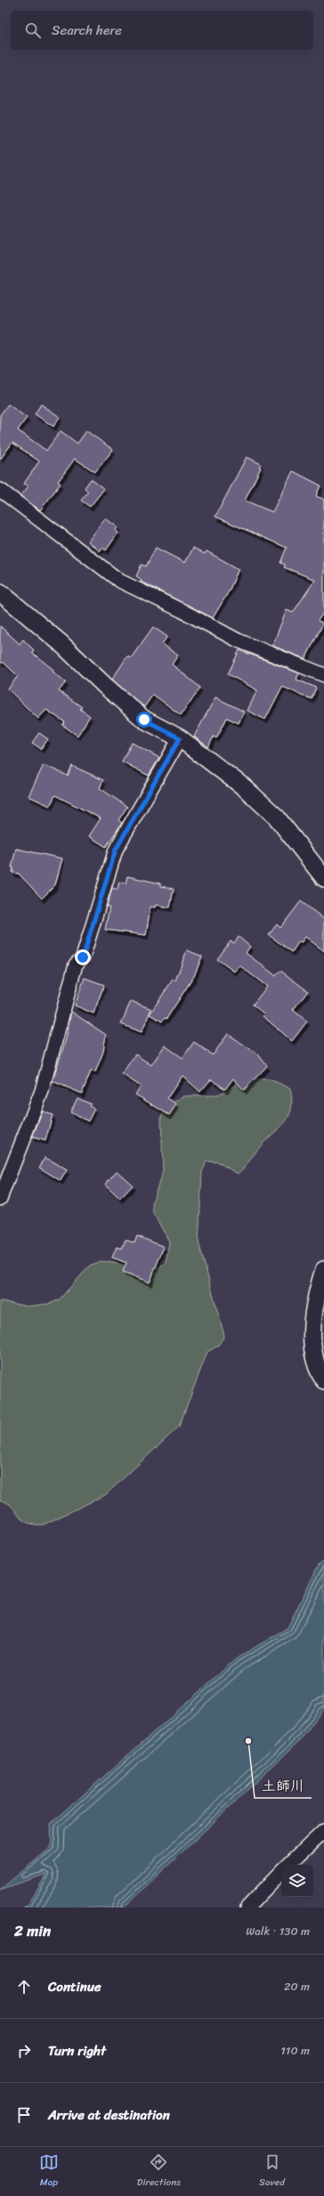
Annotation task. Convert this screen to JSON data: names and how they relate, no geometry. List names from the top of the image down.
{
  "places": ["土師川"],
  "page": {
    "search": "Search here",
    "heading": ["2 min", "Walk · 130 m"],
    "list": [
      ["Continue", "20 m"],
      ["Turn right", "110 m"],
      "Arrive at destination"
    ],
    "nav": ["Map", "Directions", "Saved"]
  }
}
